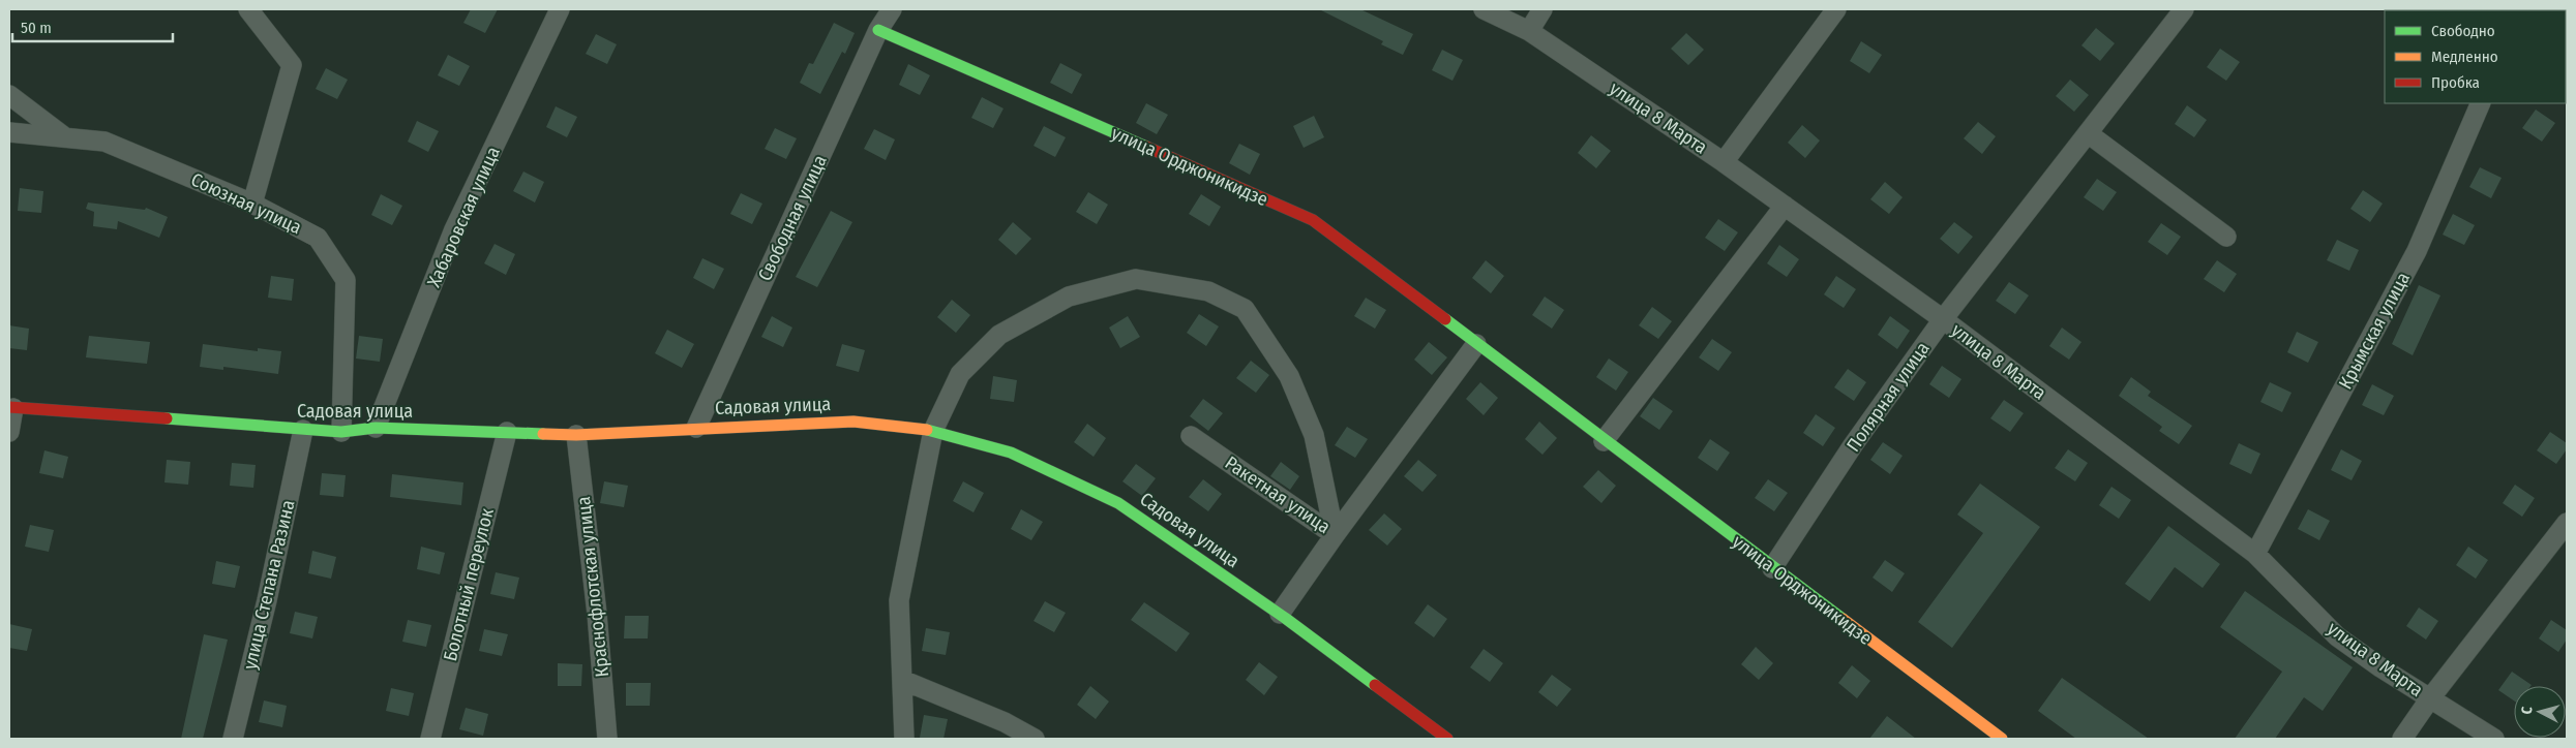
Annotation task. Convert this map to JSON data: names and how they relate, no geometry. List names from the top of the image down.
{
  "streets": {
    "street": [
      "улица 8 Марта",
      "улица Орджоникидзе",
      "Союзная улица",
      "Хабаровская улица",
      "Свободная улица",
      "Крымская улица",
      "Полярная улица",
      "Садовая улица",
      "Ракетная улица",
      "улица Степана Разина",
      "Болотный переулок",
      "Краснофлотская улица"
    ]
  },
  "crossings": [
    ["улица 8 Марта", "Крымская улица"],
    ["улица 8 Марта", "Полярная улица"],
    ["улица Орджоникидзе", "Свободная улица"],
    ["улица Орджоникидзе", "Полярная улица"],
    ["Союзная улица", "Садовая улица"],
    ["Хабаровская улица", "Садовая улица"],
    ["Свободная улица", "Садовая улица"],
    ["Садовая улица", "Ракетная улица"],
    ["Садовая улица", "улица Степана Разина"],
    ["Садовая улица", "Болотный переулок"],
    ["Садовая улица", "Краснофлотская улица"]
  ],
  "legend": ["Свободно", "Медленно", "Пробка"],
  "scale_bar": "50 m",
  "north": "left"
}
